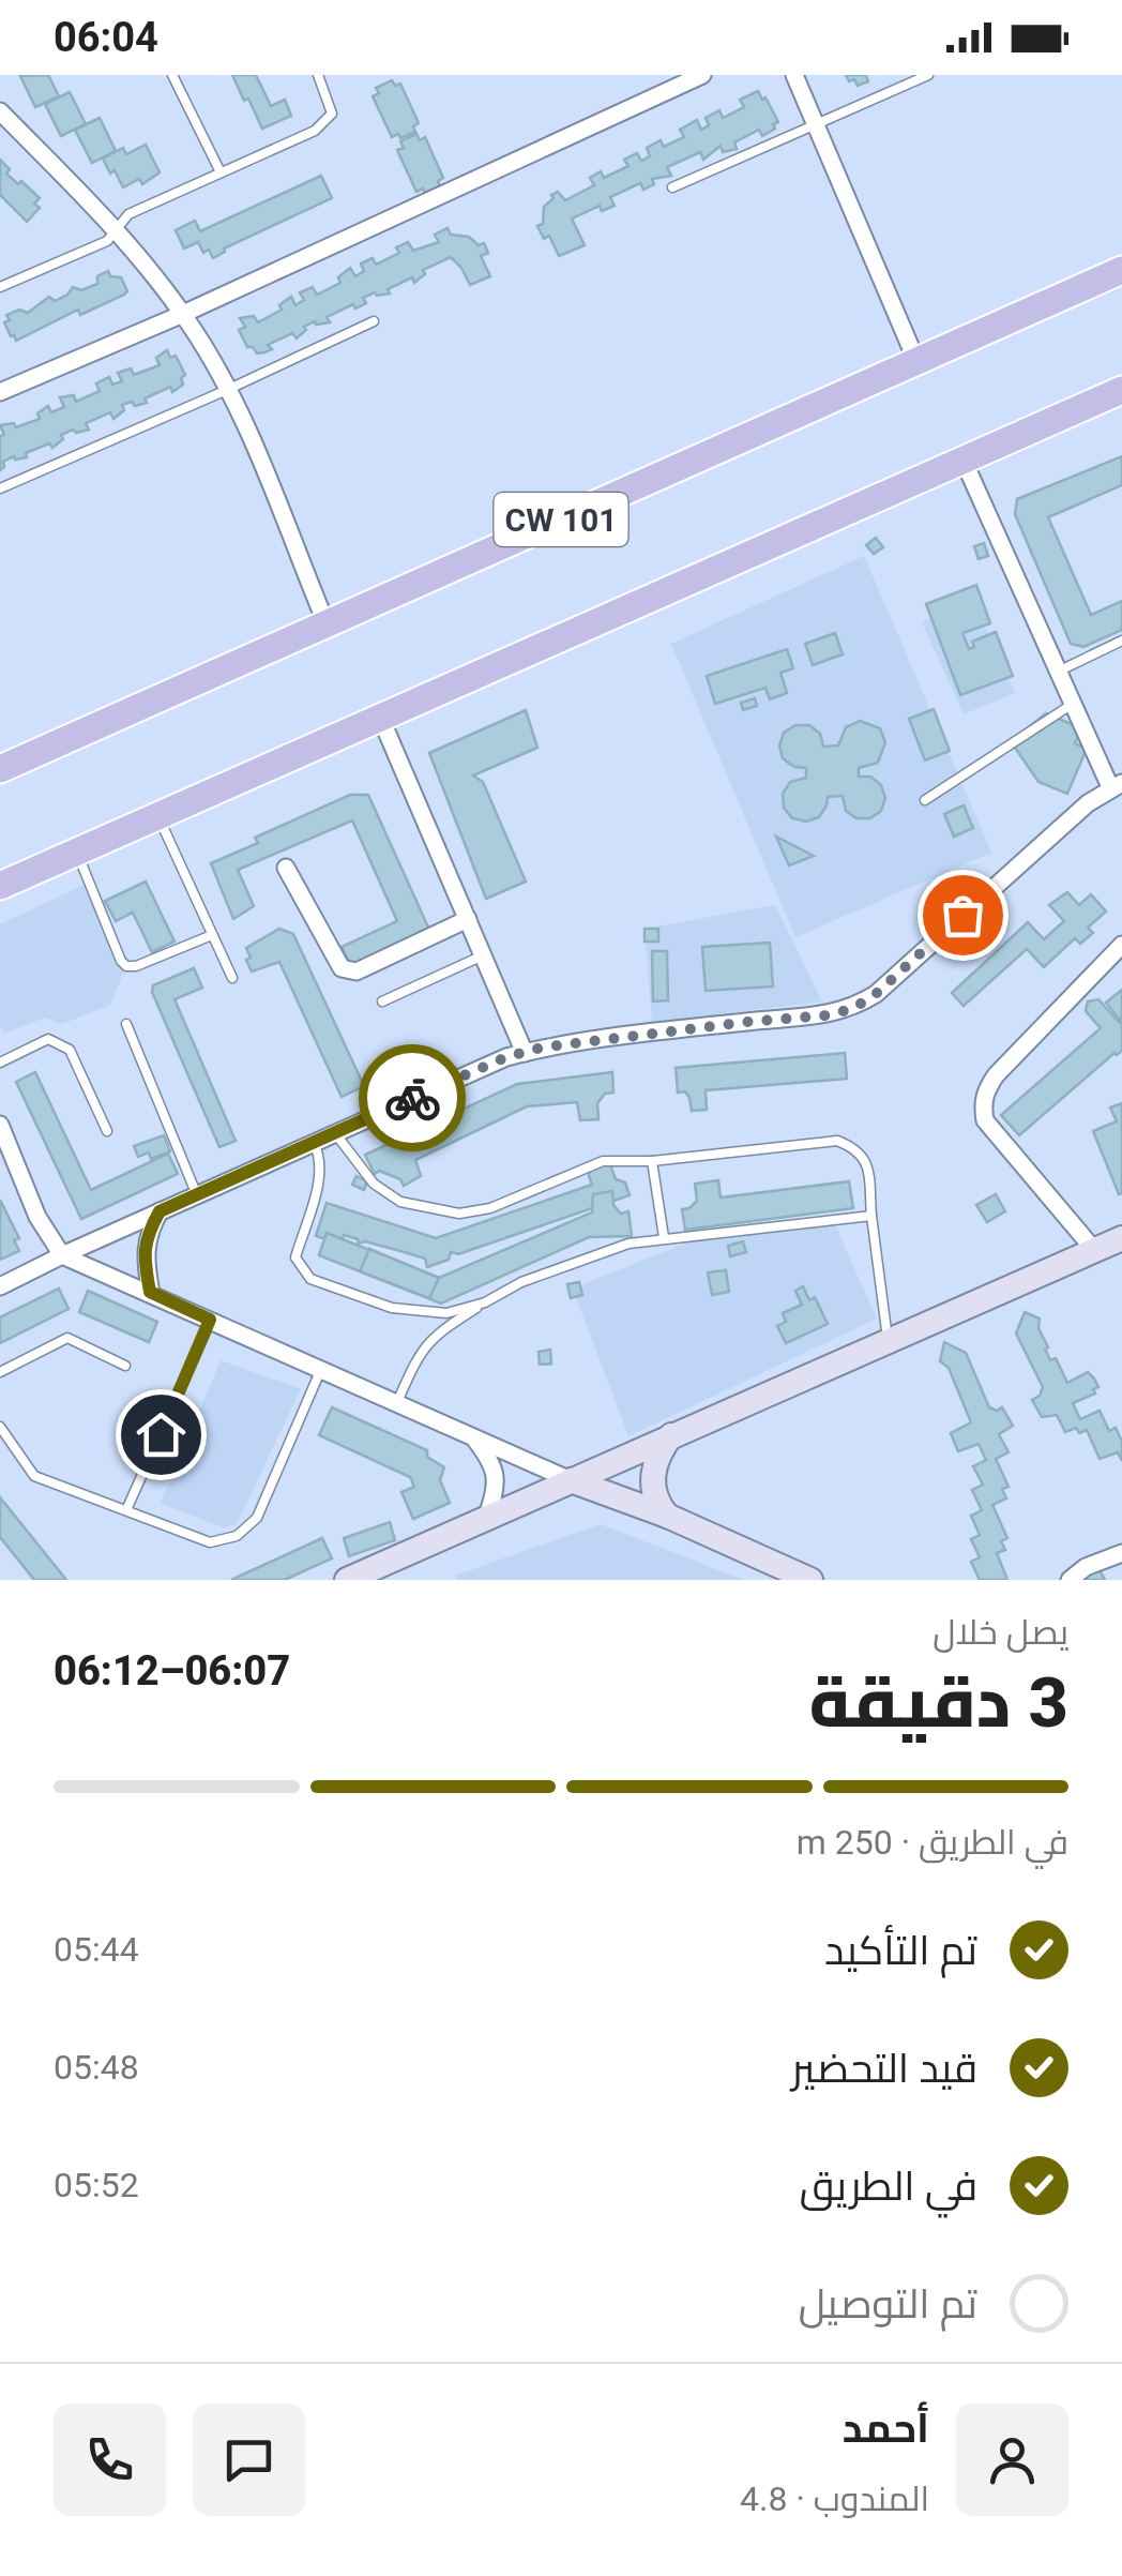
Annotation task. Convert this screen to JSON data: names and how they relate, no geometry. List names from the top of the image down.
{
  "streets": {
    "main road": ["CW 101"]
  },
  "page": {
    "status": "06:04",
    "heading": ["3 دقيقة", "يصل خلال", "06:07–06:12"],
    "panel": ["أحمد", "المندوب · 4.8"],
    "bar": "في الطريق · 250 m",
    "list": [
      ["تم التأكيد", "05:44"],
      ["قيد التحضير", "05:48"],
      ["في الطريق", "05:52"],
      "تم التوصيل"
    ]
  }
}
